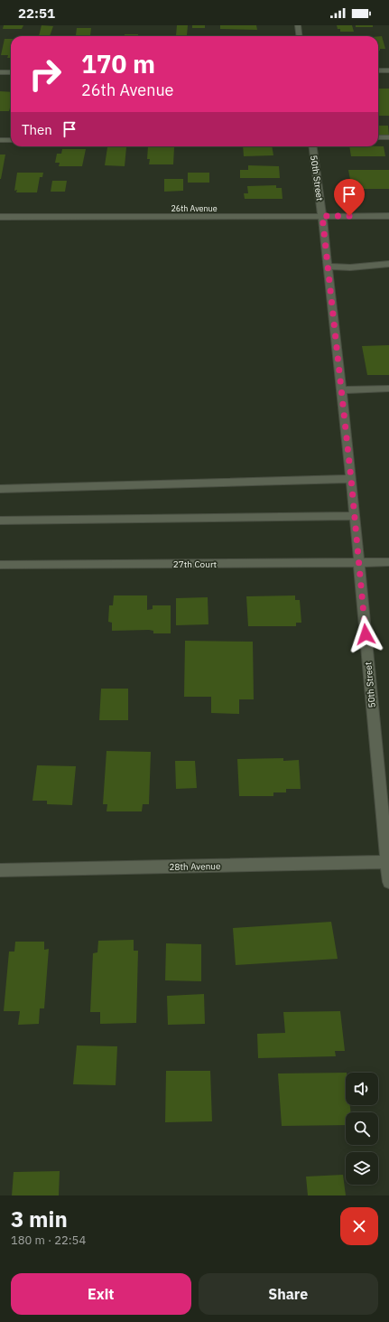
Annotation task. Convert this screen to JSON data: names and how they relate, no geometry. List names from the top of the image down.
{
  "streets": {
    "street": [
      "50th Street",
      "26th Avenue",
      "27th Court",
      "28th Avenue"
    ]
  },
  "crossings": [
    ["50th Street", "26th Avenue"],
    ["50th Street", "27th Court"],
    ["50th Street", "28th Avenue"]
  ],
  "page": {
    "status": "22:51",
    "turn": ["170 m", "26th Avenue"],
    "then": "Then",
    "heading": ["3 min", "180 m · 22:54"],
    "buttons": ["Exit", "Share"]
  }
}
